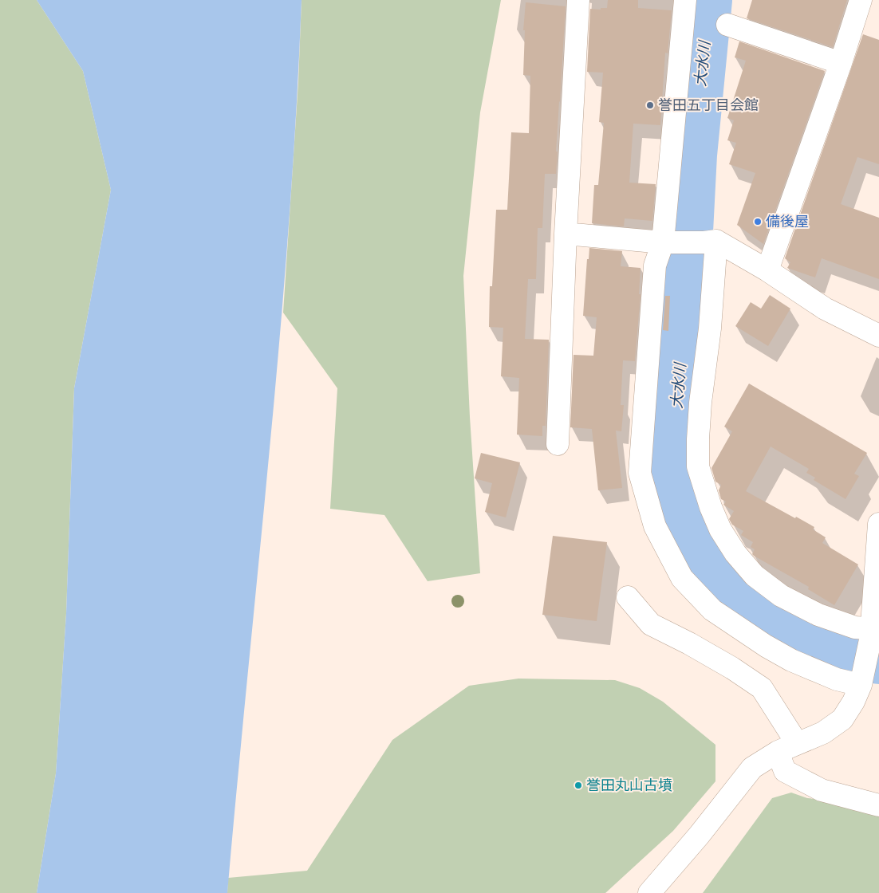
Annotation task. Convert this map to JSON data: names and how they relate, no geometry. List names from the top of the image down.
{
  "water": ["大水川"],
  "places": ["誉田五丁目会館", "備後屋", "誉田丸山古墳"]
}
